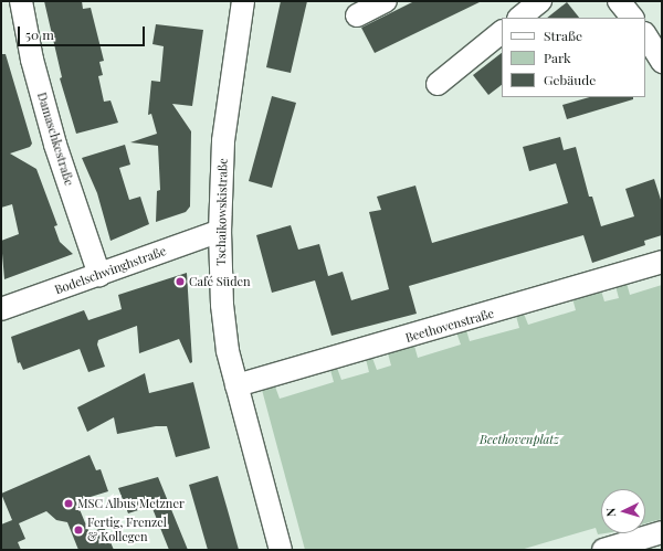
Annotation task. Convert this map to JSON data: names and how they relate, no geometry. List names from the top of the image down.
{
  "streets": {
    "street": [
      "Damaschkestraße",
      "Tschaikowskistraße",
      "Bodelschwinghstraße",
      "Beethovenstraße"
    ]
  },
  "crossings": [
    ["Damaschkestraße", "Bodelschwinghstraße"],
    ["Tschaikowskistraße", "Bodelschwinghstraße"],
    ["Tschaikowskistraße", "Beethovenstraße"]
  ],
  "parks": ["Beethovenplatz"],
  "places": ["Café Süden", "MSC Albus Metzner", "Fertig, Frenzel & Kollegen"],
  "legend": ["Straße", "Park", "Gebäude"],
  "scale_bar": "50 m",
  "north": "left"
}
